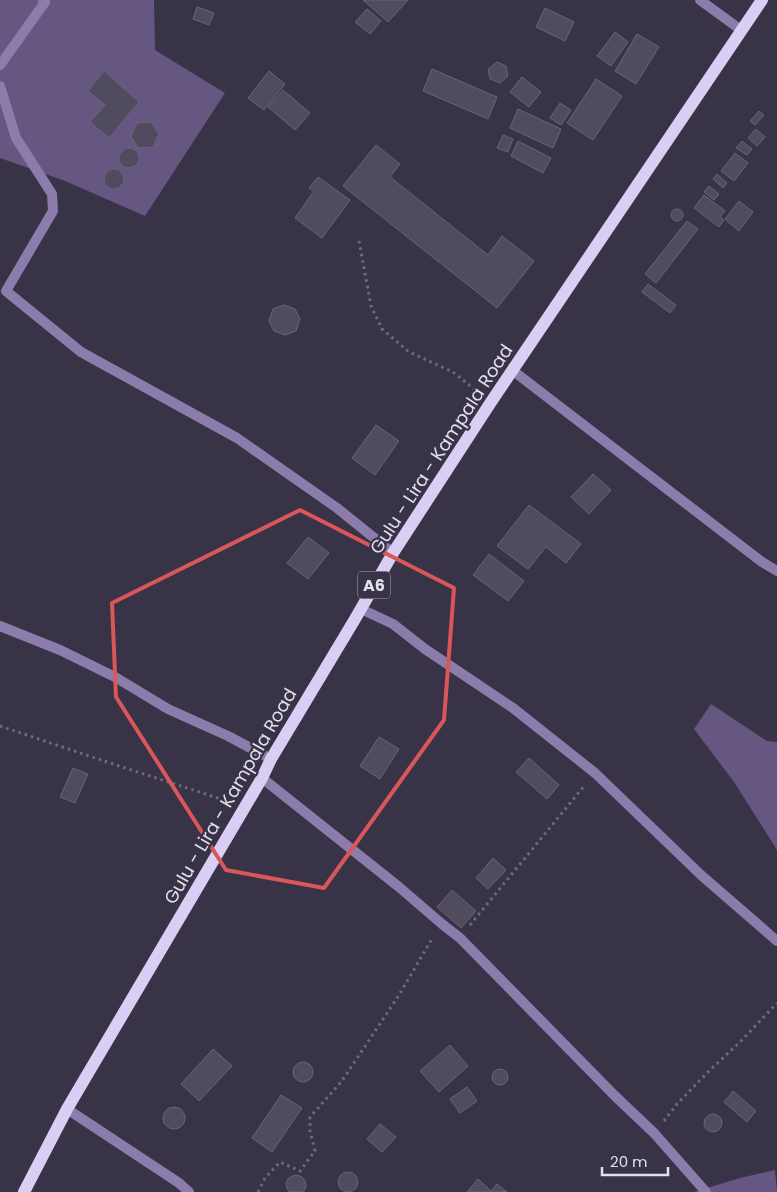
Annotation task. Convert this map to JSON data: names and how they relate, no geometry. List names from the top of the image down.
{
  "streets": {
    "main road": ["Gulu - Lira - Kampala Road", "A6"]
  },
  "scale_bar": "20 m"
}
